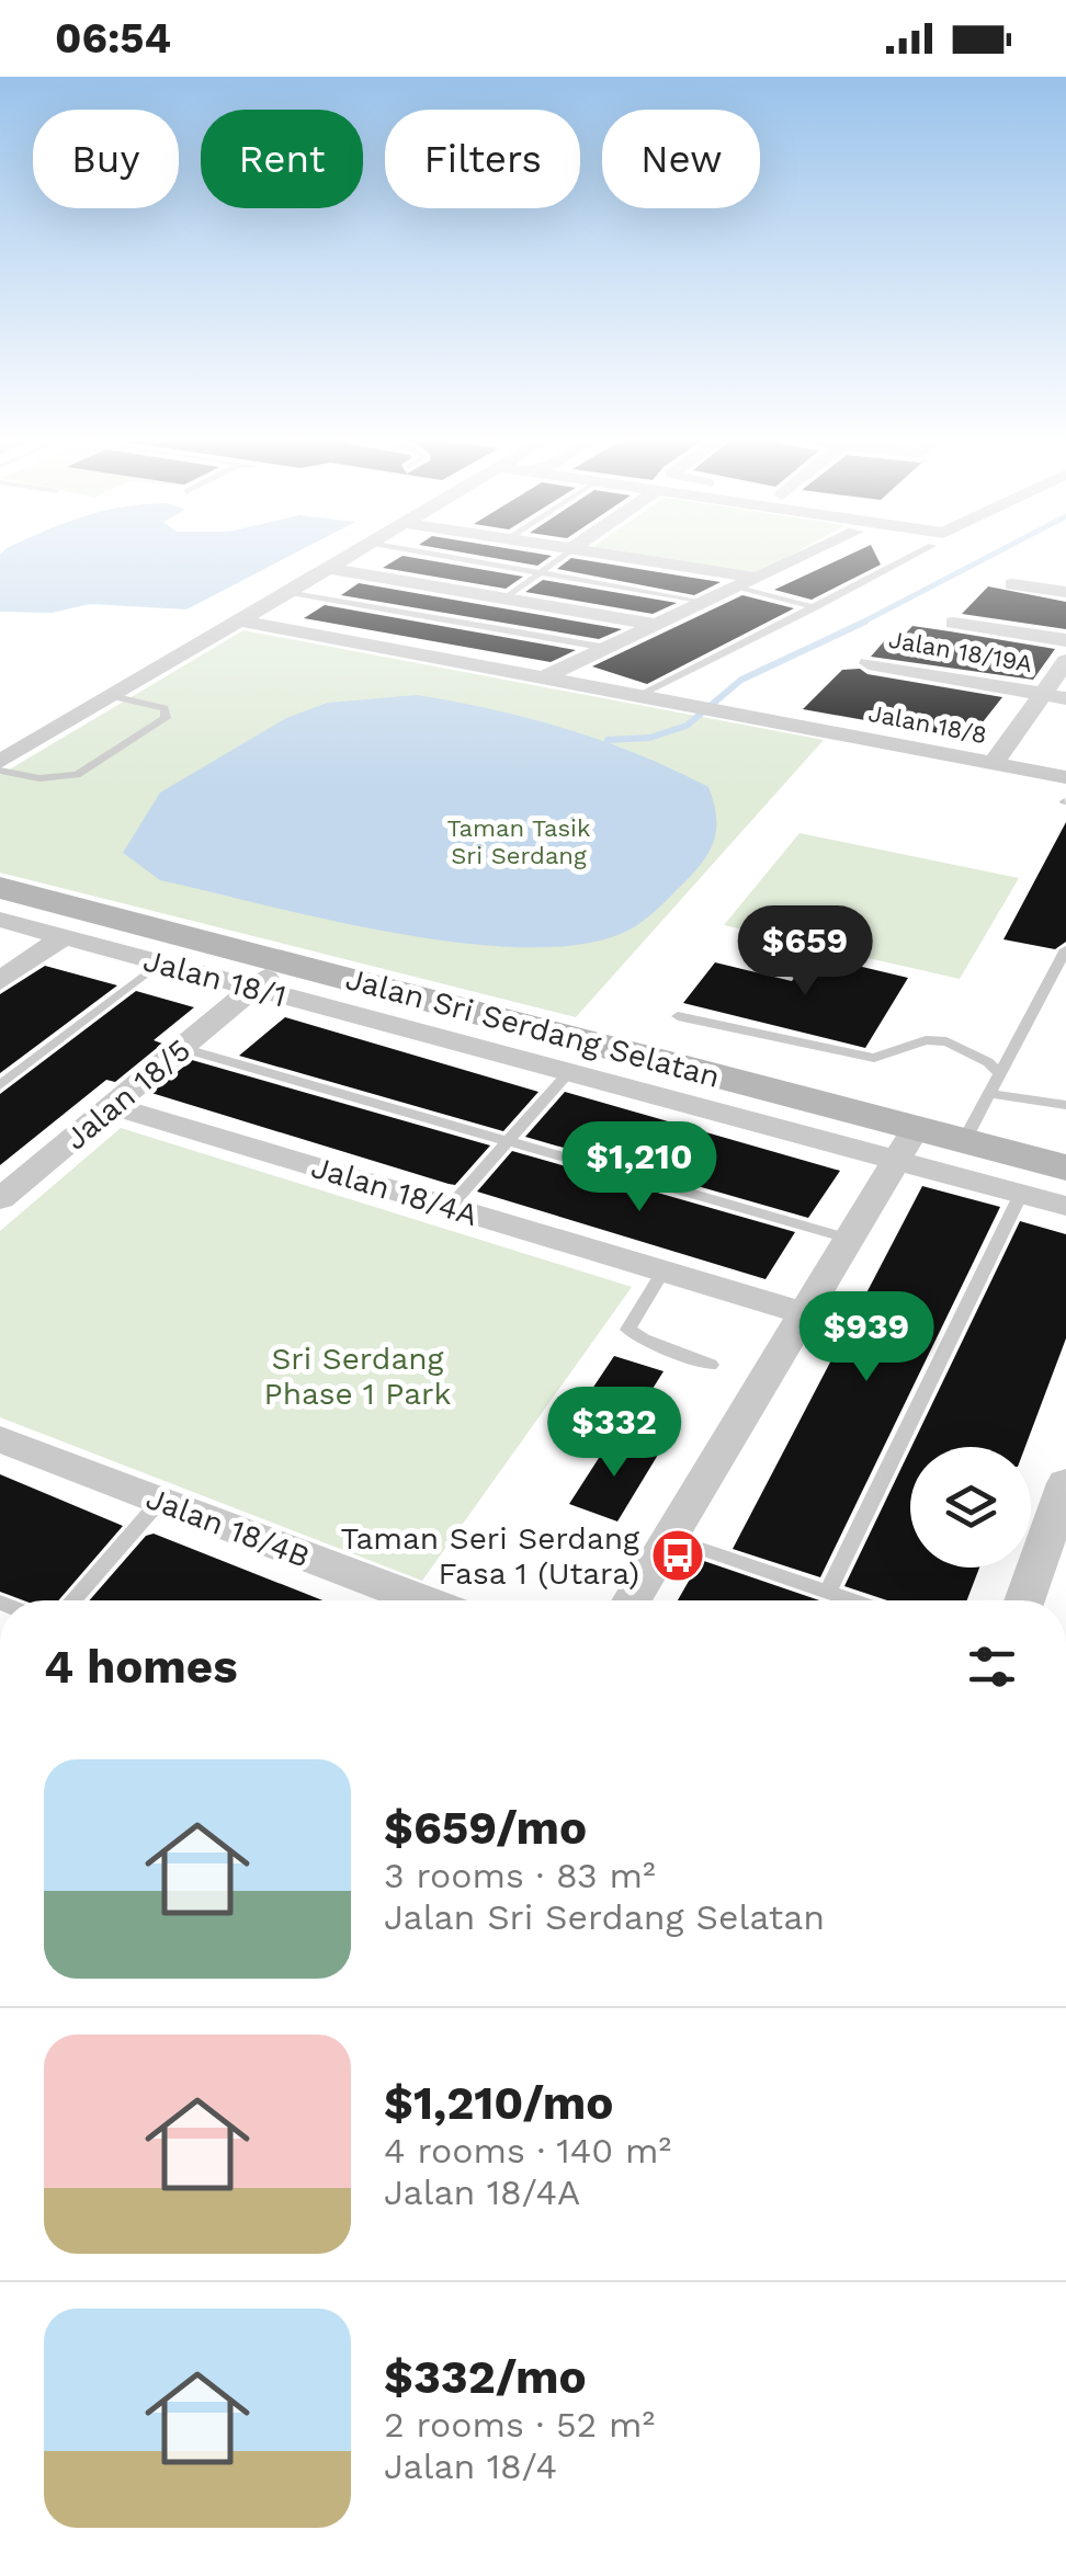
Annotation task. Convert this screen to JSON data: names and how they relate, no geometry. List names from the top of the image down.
{
  "streets": {
    "street": [
      "Jalan 18/19A",
      "Jalan 18/8",
      "Jalan 18/1",
      "Jalan Sri Serdang Selatan",
      "Jalan 18/5",
      "Jalan 18/4A",
      "Jalan 18/4B"
    ]
  },
  "crossings": [
    ["Jalan 18/1", "Jalan Sri Serdang Selatan"],
    ["Jalan 18/1", "Jalan 18/5"],
    ["Jalan Sri Serdang Selatan", "Jalan 18/5"],
    ["Jalan 18/5", "Jalan 18/4A"]
  ],
  "parks": ["Taman Tasik Sri Serdang", "Sri Serdang Phase 1 Park"],
  "places": {
    "bus stop": ["Taman Seri Serdang Fasa 1 (Utara)"]
  },
  "page": {
    "status": "06:54",
    "chip": [
      "Buy",
      "Rent",
      "Filters",
      "New"
    ],
    "price": [
      "$659",
      "$1,210",
      "$939",
      "$332"
    ],
    "heading": "4 homes",
    "list": [
      {
        "name": "$659/mo",
        "note": "3 rooms · 83 m² · Jalan Sri Serdang Selatan"
      },
      {
        "name": "$1,210/mo",
        "note": "4 rooms · 140 m² · Jalan 18/4A"
      },
      {
        "name": "$332/mo",
        "note": "2 rooms · 52 m² · Jalan 18/4"
      }
    ]
  }
}
